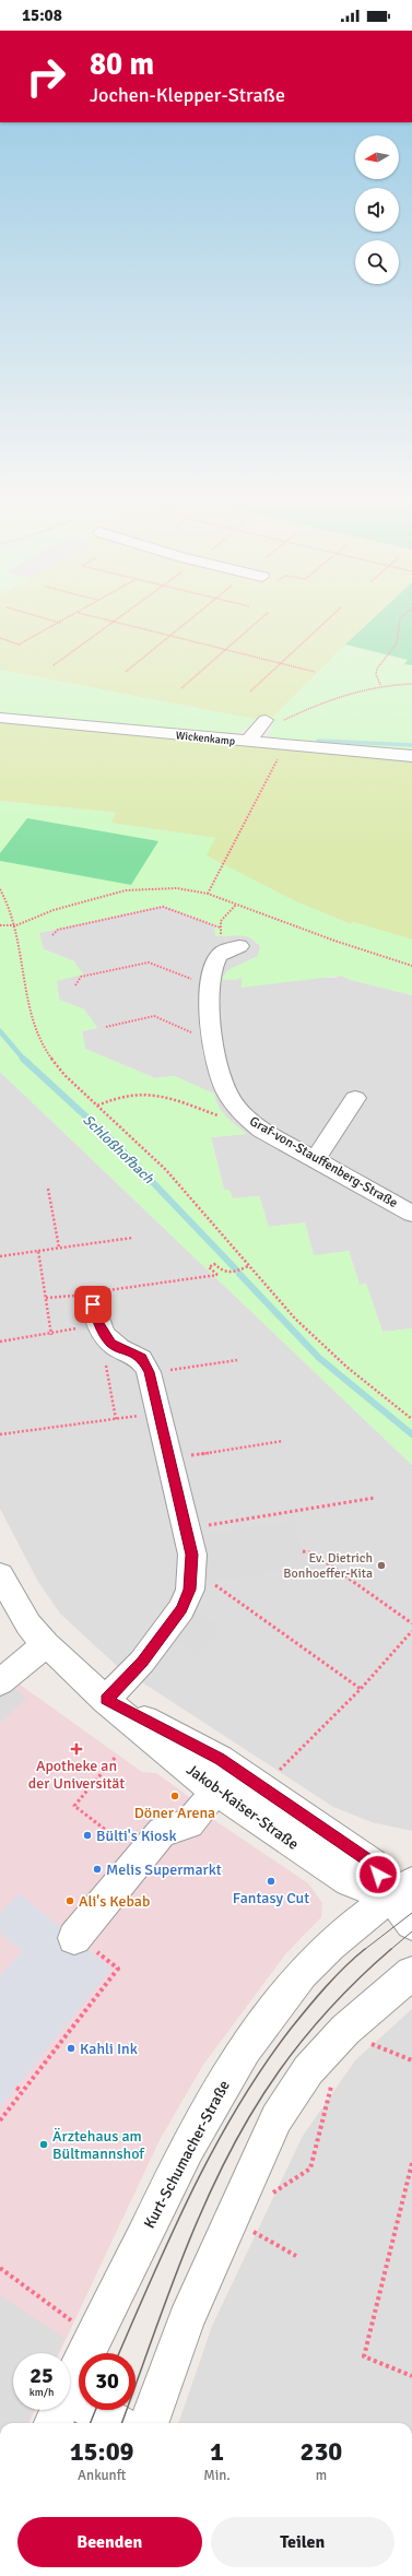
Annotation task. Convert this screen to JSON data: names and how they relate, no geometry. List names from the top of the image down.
{
  "streets": {
    "street": [
      "Wickenkamp",
      "Graf-von-Stauffenberg-Straße",
      "Jakob-Kaiser-Straße",
      "Kurt-Schumacher-Straße"
    ]
  },
  "crossings": [
    ["Jakob-Kaiser-Straße", "Kurt-Schumacher-Straße"]
  ],
  "water": ["Schloßhofbach"],
  "places": {
    "other": [
      "Ev. Dietrich Bonhoeffer-Kita",
      "Döner Arena",
      "Bülti's Kiosk",
      "Melis Supermarkt",
      "Fantasy Cut",
      "Ali's Kebab",
      "Kahli Ink",
      "Ärztehaus am Bültmannshof"
    ],
    "health": ["Apotheke an der Universität"]
  },
  "north": "left",
  "page": {
    "status": "15:08",
    "turn": ["80 m", "Jochen-Klepper-Straße"],
    "speed": "25 km/h",
    "limit": "30",
    "eta": [
      "15:09",
      "Ankunft",
      "1",
      "Min.",
      "230",
      "m"
    ],
    "buttons": ["Beenden", "Teilen"]
  }
}
